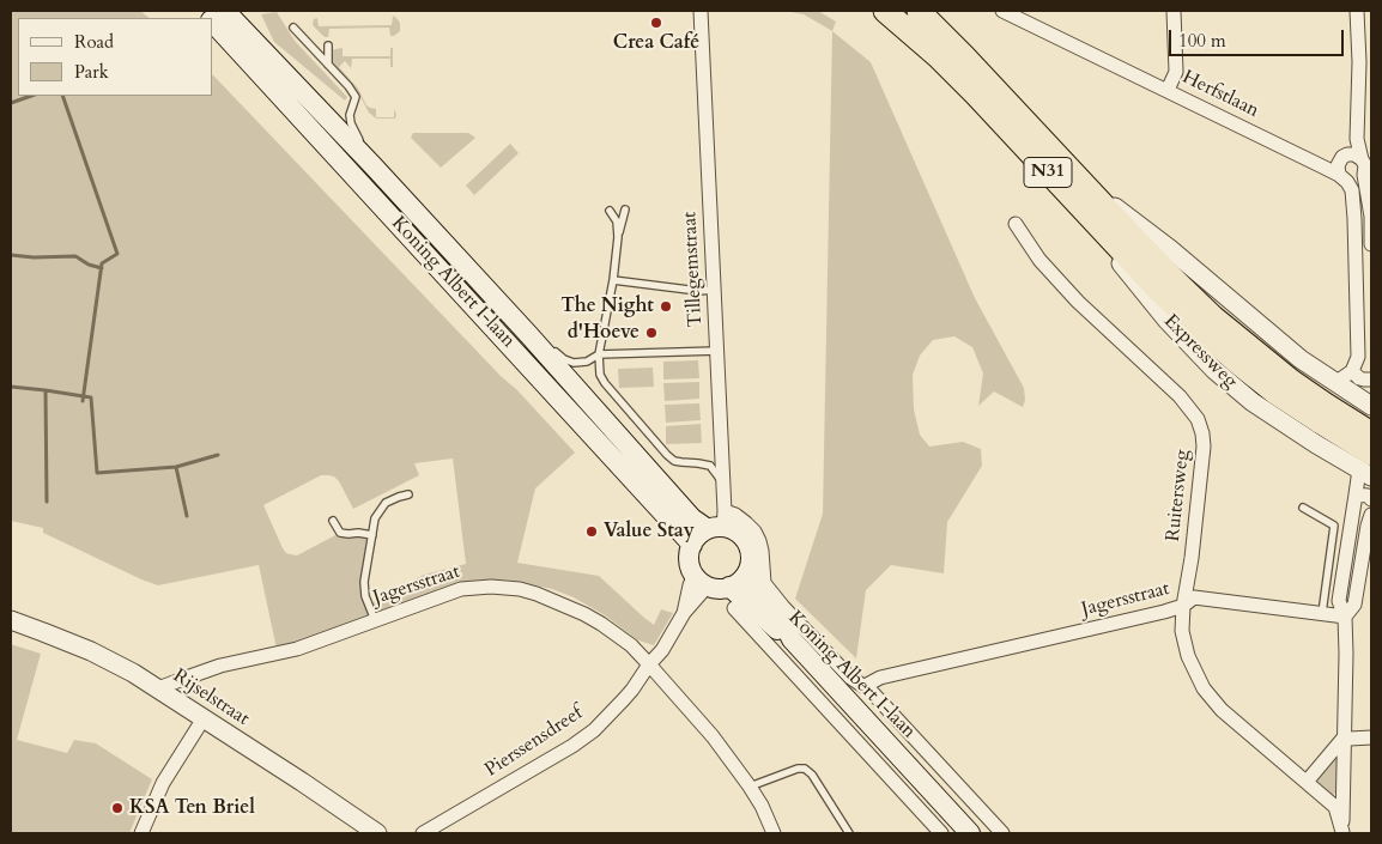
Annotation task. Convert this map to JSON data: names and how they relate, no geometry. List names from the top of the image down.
{
  "streets": {
    "highway": ["N31", "Expressweg"],
    "main road": ["Koning Albert I-laan"],
    "street": [
      "Herfstlaan",
      "Tillegemstraat",
      "Ruitersweg",
      "Jagersstraat",
      "Rijselstraat",
      "Pierssensdreef"
    ]
  },
  "crossings": [
    ["Tillegemstraat", "Koning Albert I-laan"],
    ["Koning Albert I-laan", "Jagersstraat"],
    ["Ruitersweg", "Jagersstraat"],
    ["Jagersstraat", "Rijselstraat"],
    ["Jagersstraat", "Pierssensdreef"]
  ],
  "places": [
    "Crea Café",
    "The Night",
    "d'Hoeve",
    "Value Stay",
    "KSA Ten Briel"
  ],
  "legend": ["Road", "Park"],
  "scale_bar": "100 m"
}
